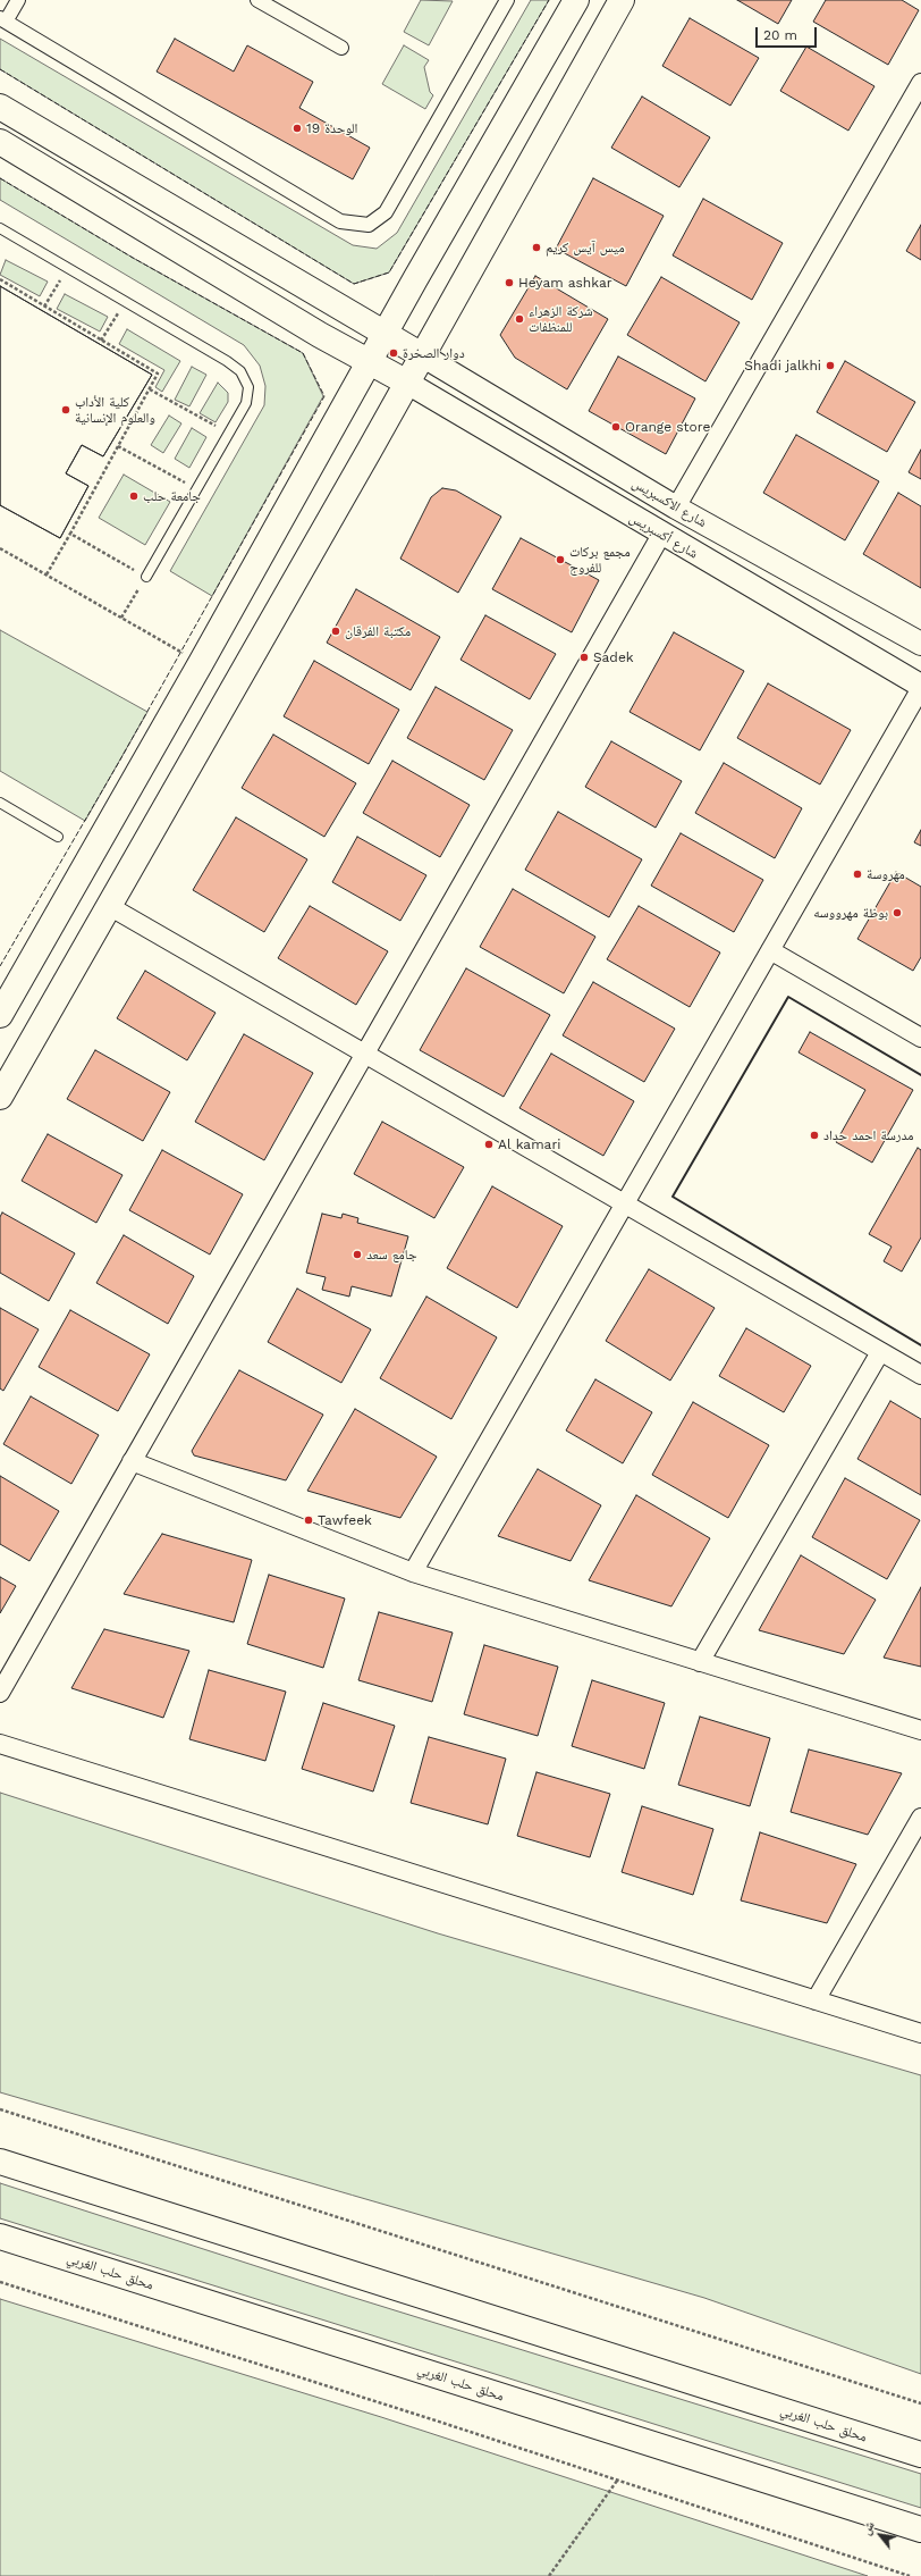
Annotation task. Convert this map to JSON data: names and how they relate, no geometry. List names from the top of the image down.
{
  "streets": {
    "main road": ["محلق حلب الغربي"],
    "street": ["شارع الاكسبريس", "شارع أكسبريس"]
  },
  "places": [
    "الوحدة 19",
    "ميس آيس كريم",
    "Heyam ashkar",
    "شركة الزهراء للمنظفات",
    "دوار الصخرة",
    "Shadi jalkhi",
    "كلية الأداب والعلوم الإنسانية",
    "Orange store",
    "جامعة حلب",
    "مجمع بركات للفروج",
    "مكتبة الفرقان",
    "Sadek",
    "مهروسة",
    "بوظة مهرووسه",
    "مدرسة احمد حداد",
    "Al kamari",
    "جامع سعد",
    "Tawfeek"
  ],
  "scale_bar": "20 m",
  "north": "top left"
}
